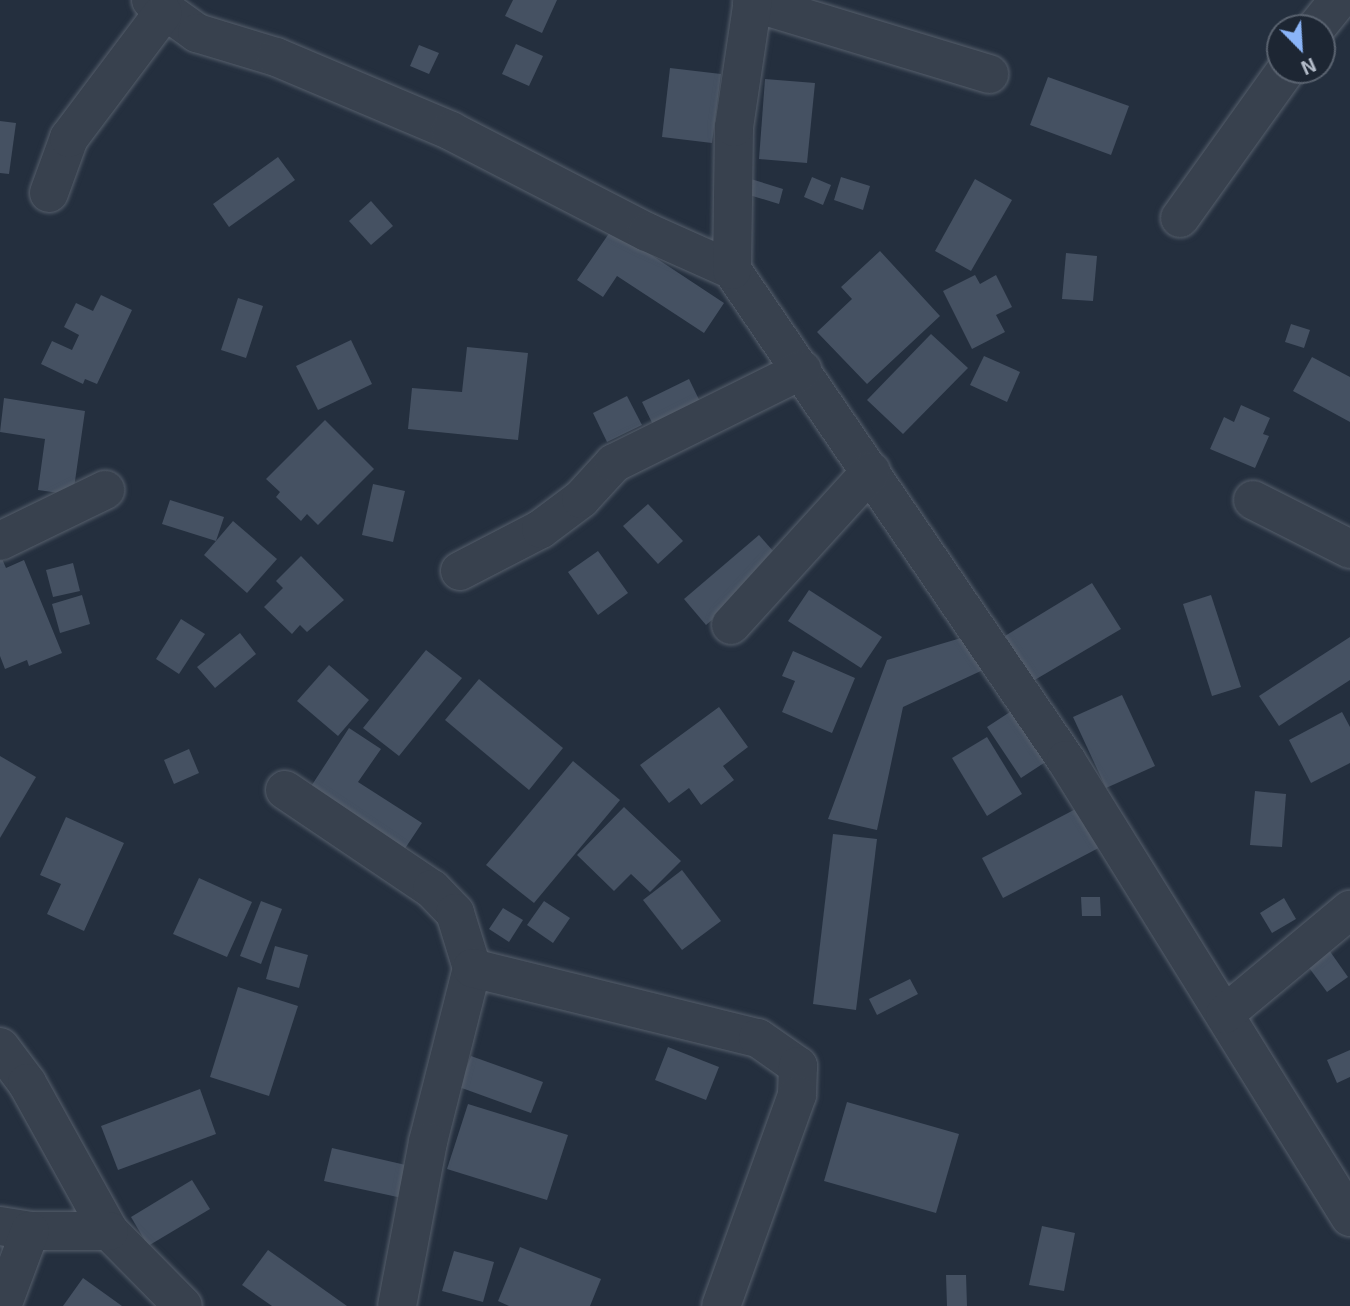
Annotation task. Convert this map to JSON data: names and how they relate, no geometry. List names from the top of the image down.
{
  "north": "bottom right"
}
